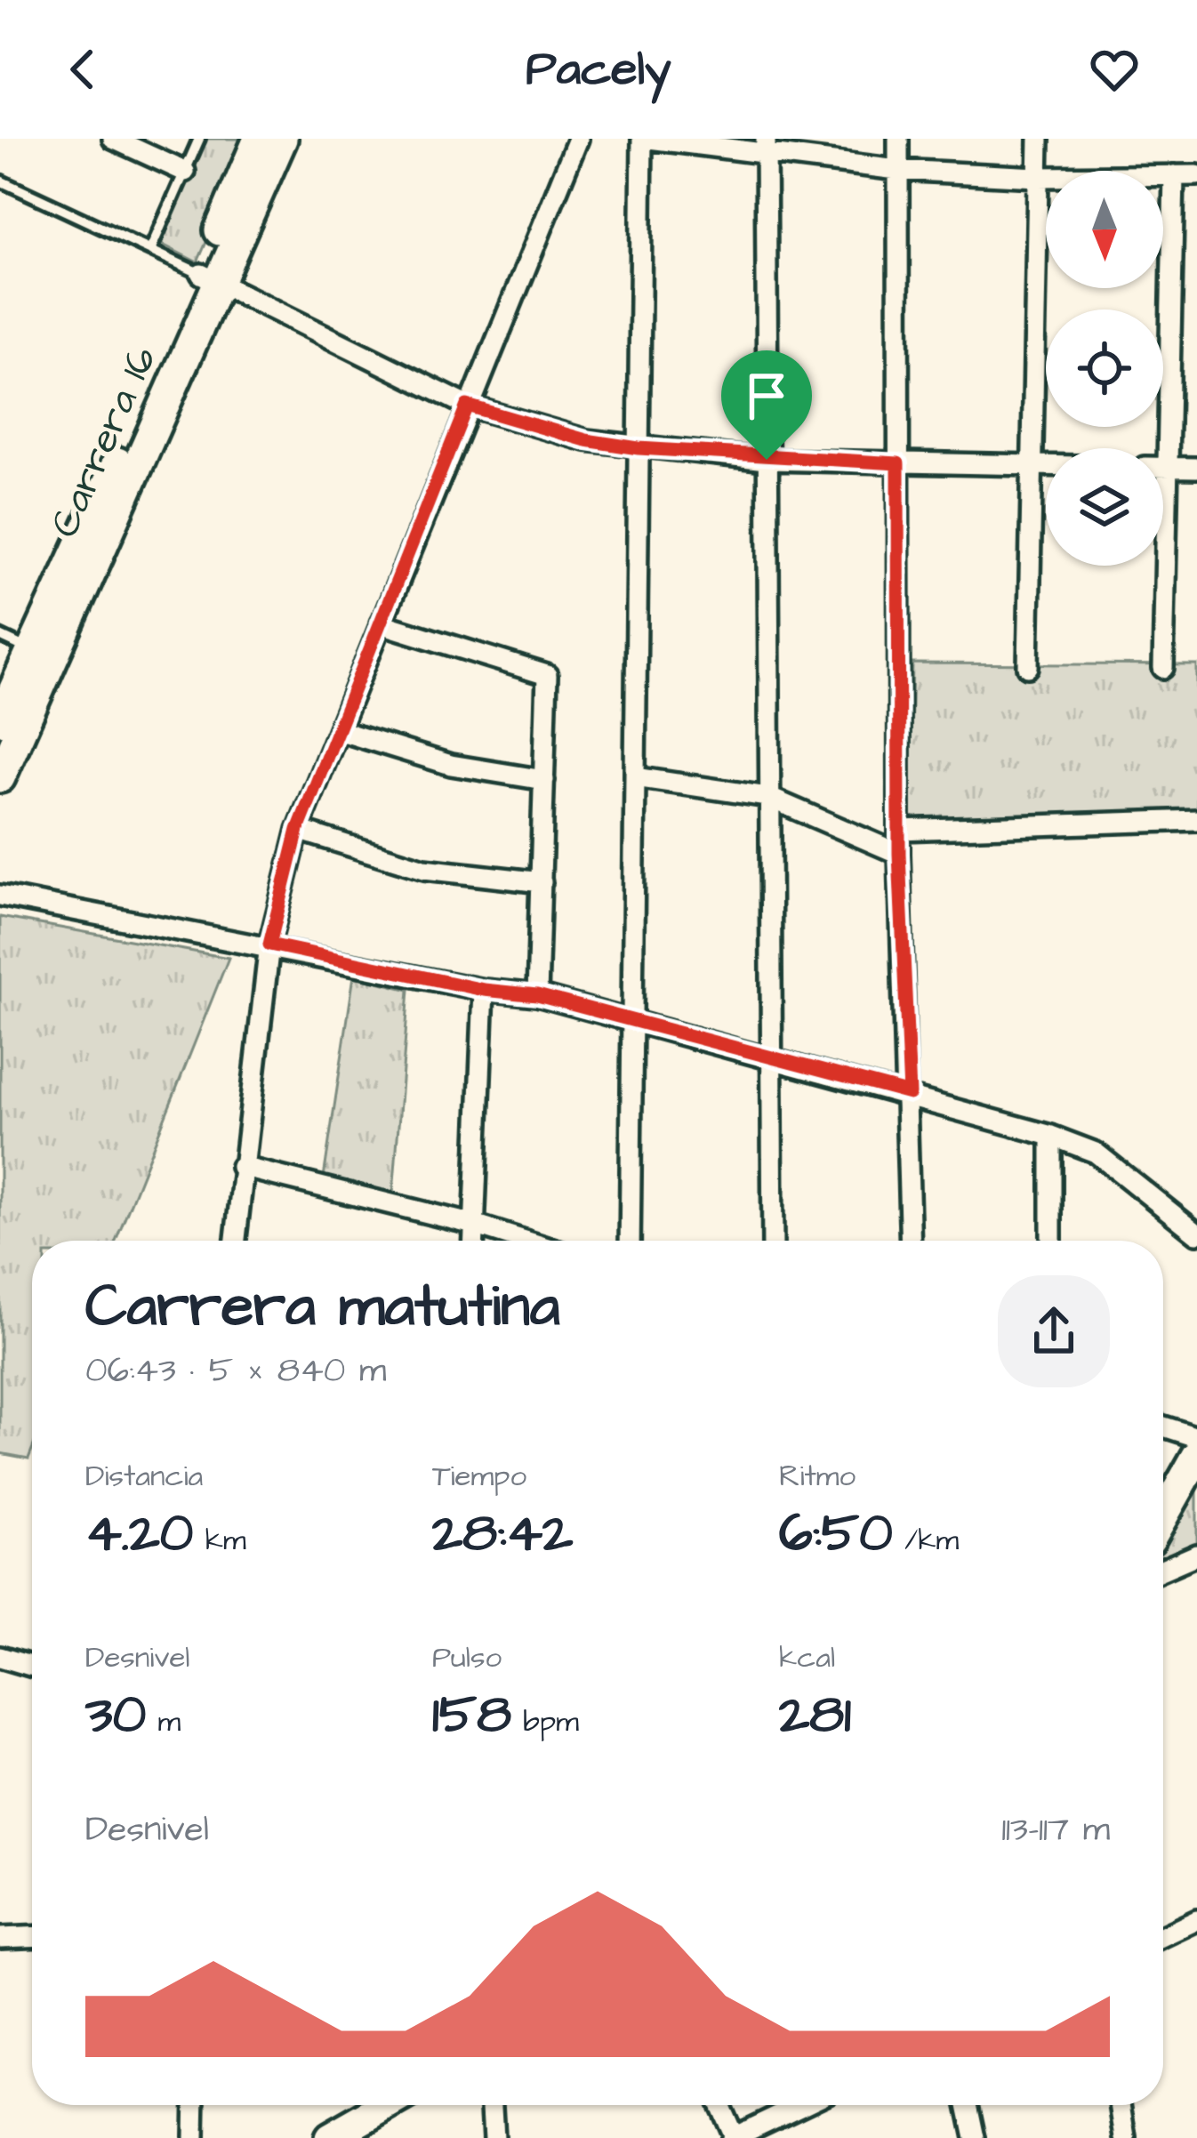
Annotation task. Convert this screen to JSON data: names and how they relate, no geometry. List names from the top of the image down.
{
  "streets": {
    "main road": ["Carrera 16"]
  },
  "north": "bottom",
  "page": {
    "header": "Pacely",
    "heading": ["Carrera matutina", "06:43 · 5 × 840 m"],
    "stats": [
      ["Distancia", "4.20 km"],
      ["Tiempo", "28:42"],
      ["Ritmo", "6:50 /km"],
      ["Desnivel", "30 m"],
      ["Pulso", "158 bpm"],
      ["kcal", "281"]
    ],
    "chart": ["Desnivel", "113–117 m"]
  }
}
